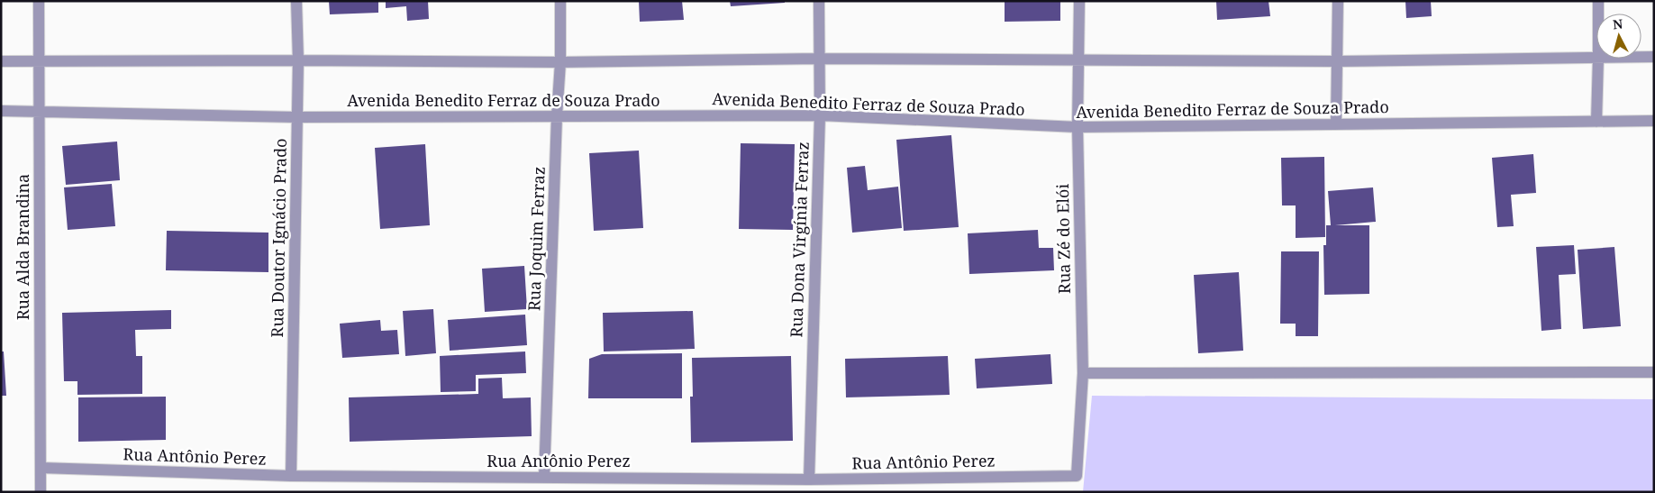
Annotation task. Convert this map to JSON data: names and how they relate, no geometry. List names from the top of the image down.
{
  "streets": {
    "street": [
      "Avenida Benedito Ferraz de Souza Prado",
      "Rua Doutor Ignácio Prado",
      "Rua Joquim Ferraz",
      "Rua Zé do Elói",
      "Rua Dona Virgínia Ferraz",
      "Rua Alda Brandina",
      "Rua Antônio Perez"
    ]
  },
  "crossings": [
    ["Avenida Benedito Ferraz de Souza Prado", "Rua Doutor Ignácio Prado"],
    ["Avenida Benedito Ferraz de Souza Prado", "Rua Joquim Ferraz"],
    ["Avenida Benedito Ferraz de Souza Prado", "Rua Zé do Elói"],
    ["Avenida Benedito Ferraz de Souza Prado", "Rua Dona Virgínia Ferraz"],
    ["Avenida Benedito Ferraz de Souza Prado", "Rua Alda Brandina"],
    ["Rua Doutor Ignácio Prado", "Rua Antônio Perez"],
    ["Rua Joquim Ferraz", "Rua Antônio Perez"],
    ["Rua Zé do Elói", "Rua Antônio Perez"],
    ["Rua Dona Virgínia Ferraz", "Rua Antônio Perez"],
    ["Rua Alda Brandina", "Rua Antônio Perez"]
  ],
  "north": "top"
}
